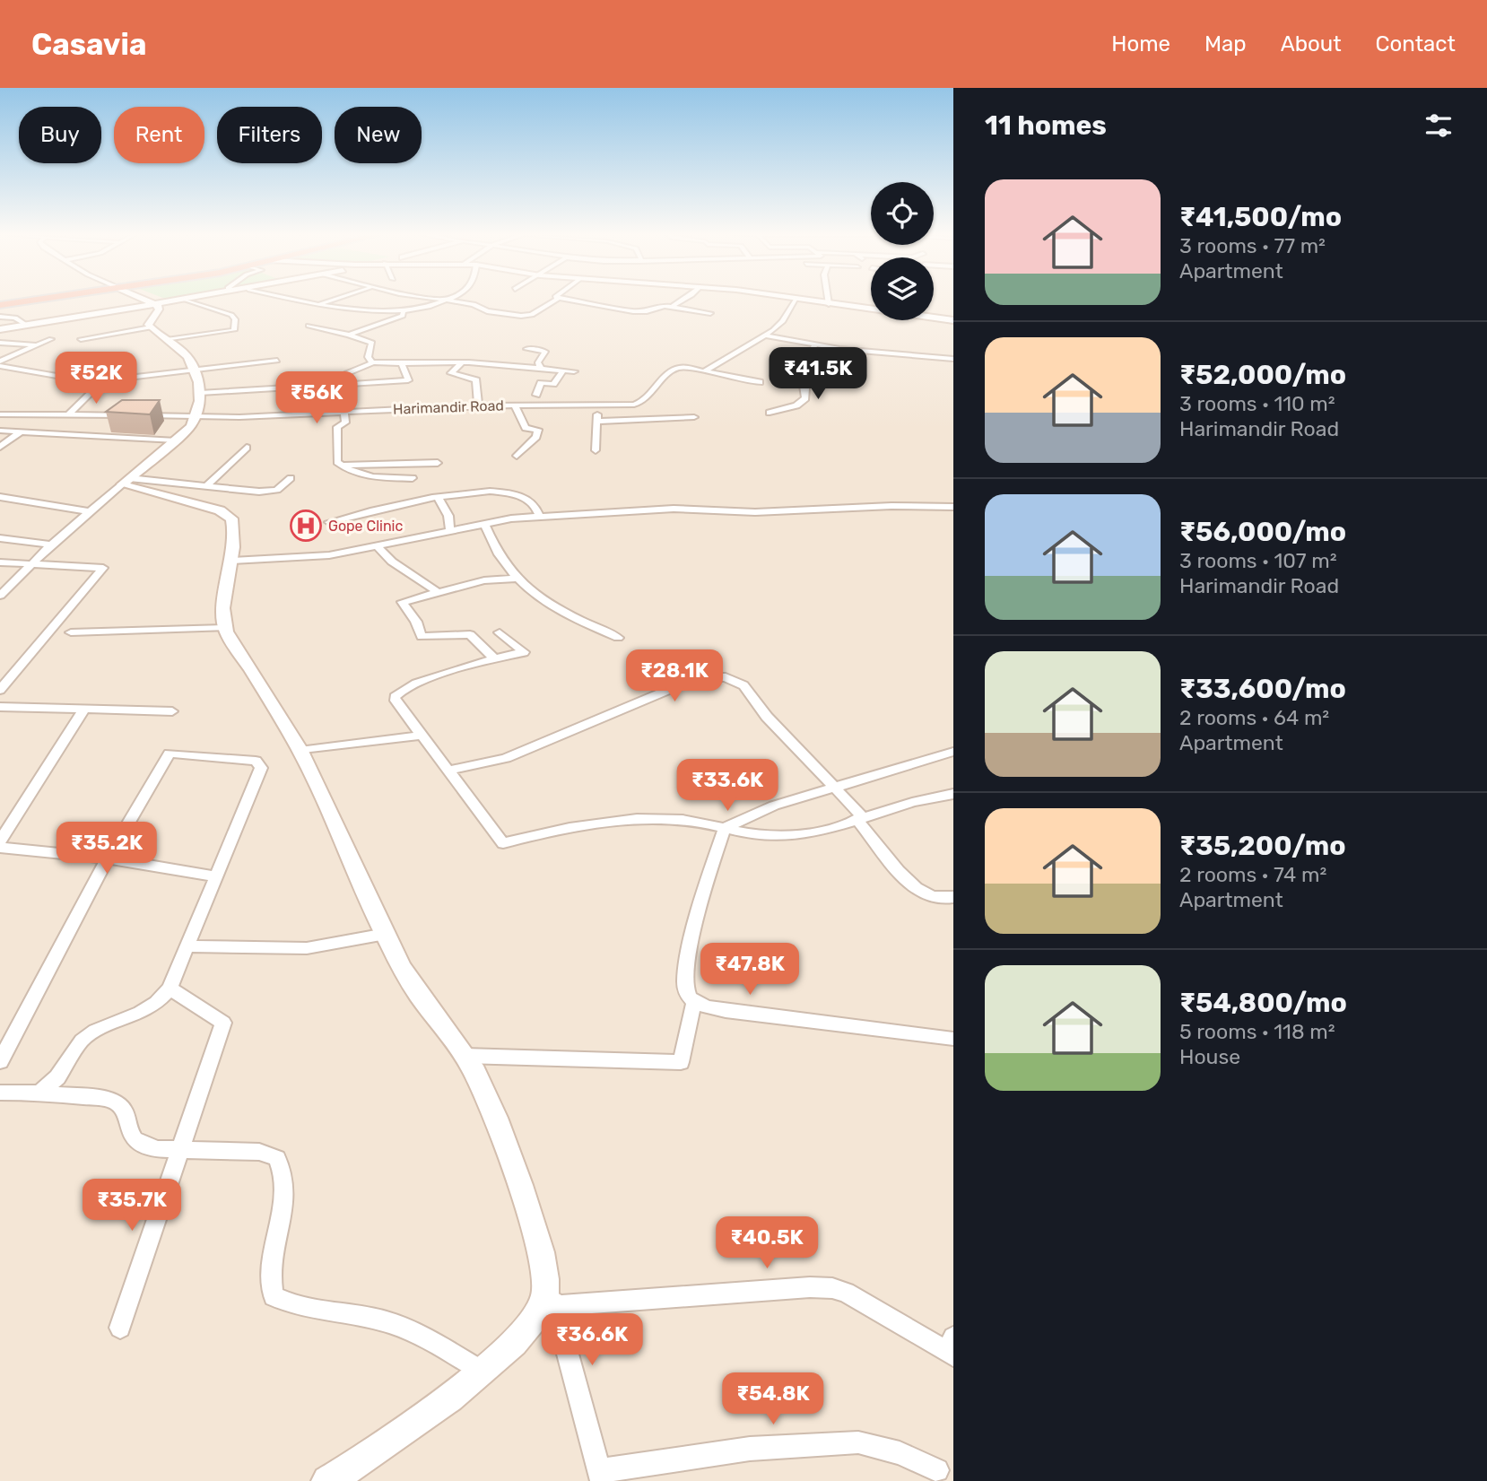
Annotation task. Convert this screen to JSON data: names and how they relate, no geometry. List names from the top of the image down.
{
  "streets": {
    "street": ["Harimandir Road"]
  },
  "places": {
    "hospital": ["Gope Clinic"]
  },
  "page": {
    "header": "Casavia",
    "nav": [
      "Home",
      "Map",
      "About",
      "Contact"
    ],
    "heading": "11 homes",
    "chip": [
      "Buy",
      "Rent",
      "Filters",
      "New"
    ],
    "list": [
      {
        "name": "₹41,500/mo",
        "note": "3 rooms · 77 m² · Apartment"
      },
      {
        "name": "₹52,000/mo",
        "note": "3 rooms · 110 m² · Harimandir Road"
      },
      {
        "name": "₹56,000/mo",
        "note": "3 rooms · 107 m² · Harimandir Road"
      },
      {
        "name": "₹33,600/mo",
        "note": "2 rooms · 64 m² · Apartment"
      },
      {
        "name": "₹35,200/mo",
        "note": "2 rooms · 74 m² · Apartment"
      },
      {
        "name": "₹54,800/mo",
        "note": "5 rooms · 118 m² · House"
      }
    ],
    "price": [
      "₹41.5K",
      "₹52K",
      "₹56K",
      "₹28.1K",
      "₹33.6K",
      "₹35.2K",
      "₹47.8K",
      "₹35.7K",
      "₹40.5K",
      "₹36.6K",
      "₹54.8K"
    ]
  }
}
